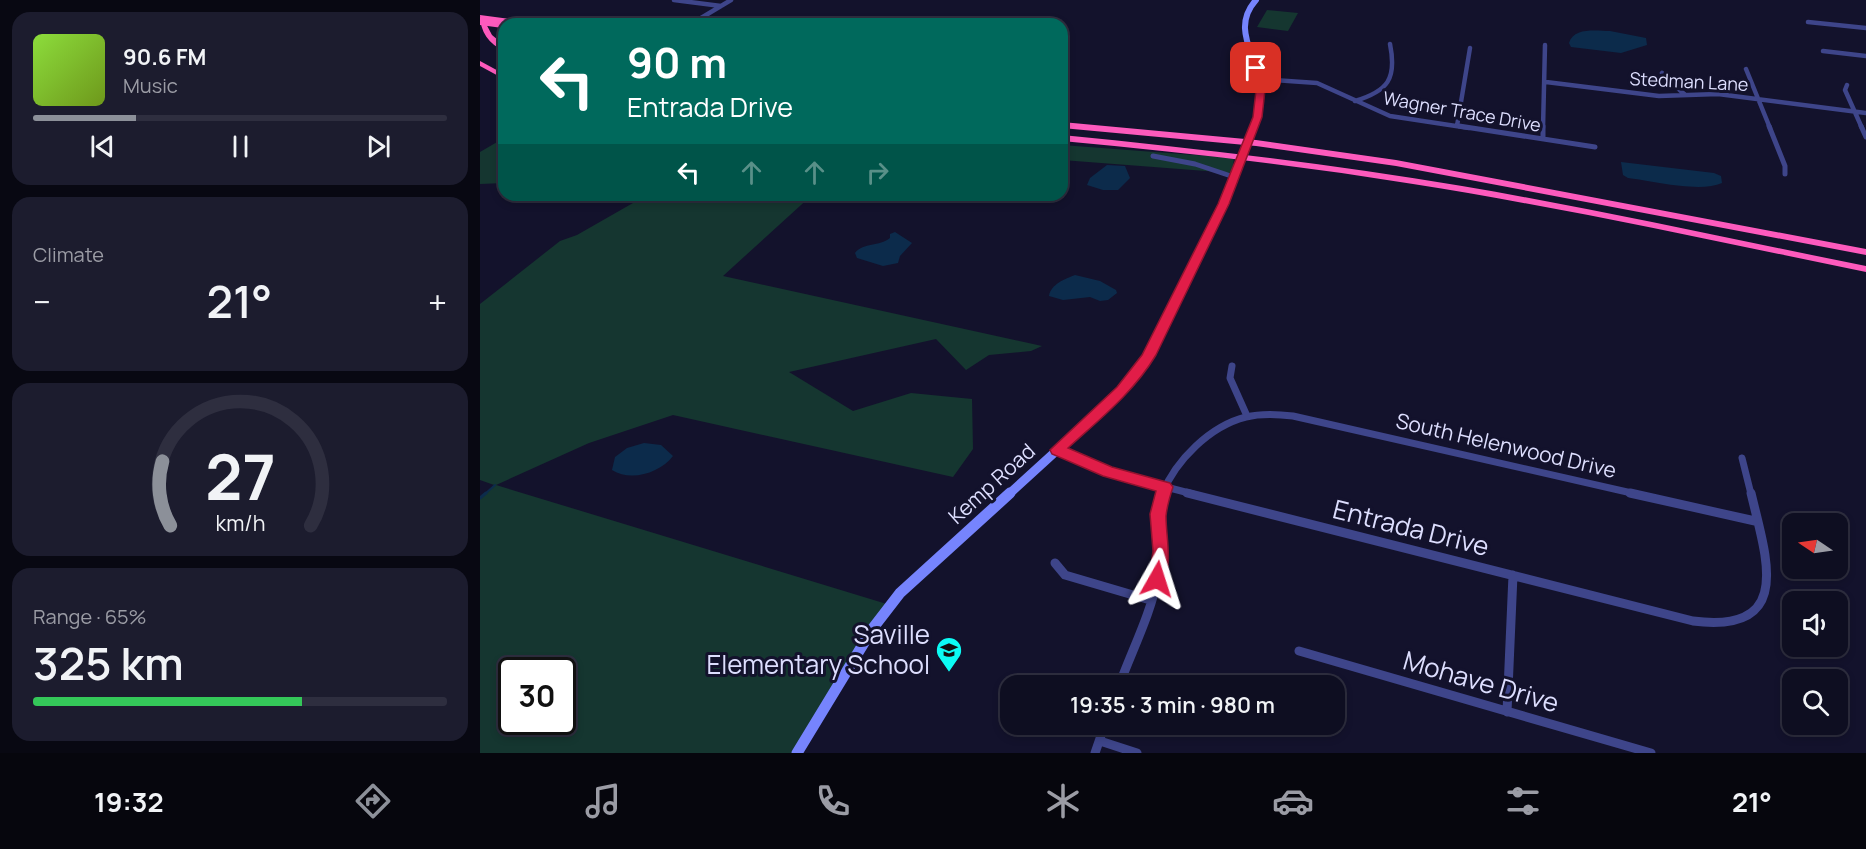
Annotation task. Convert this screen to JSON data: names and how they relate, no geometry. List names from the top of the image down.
{
  "streets": {
    "main road": ["Kemp Road"],
    "street": [
      "Stedman Lane",
      "Wagner Trace Drive",
      "South Helenwood Drive",
      "Entrada Drive",
      "Mohave Drive"
    ]
  },
  "crossings": [
    ["Wagner Trace Drive", "Kemp Road"],
    ["South Helenwood Drive", "Entrada Drive"],
    ["Kemp Road", "Entrada Drive"]
  ],
  "places": {
    "school or university": ["Saville Elementary School"]
  },
  "north": "left",
  "page": {
    "turn": ["90 m", "Entrada Drive"],
    "song": ["90.6 FM", "Music"],
    "tile": [
      "Climate",
      ["Range · 65%", "325 km"]
    ],
    "heat": ["−", "21°", "+"],
    "limit": "30",
    "trip": "19:35 · 3 min · 980 m",
    "tabs": ["19:32", "21°"],
    "gauge": ["27", "km/h"]
  }
}
